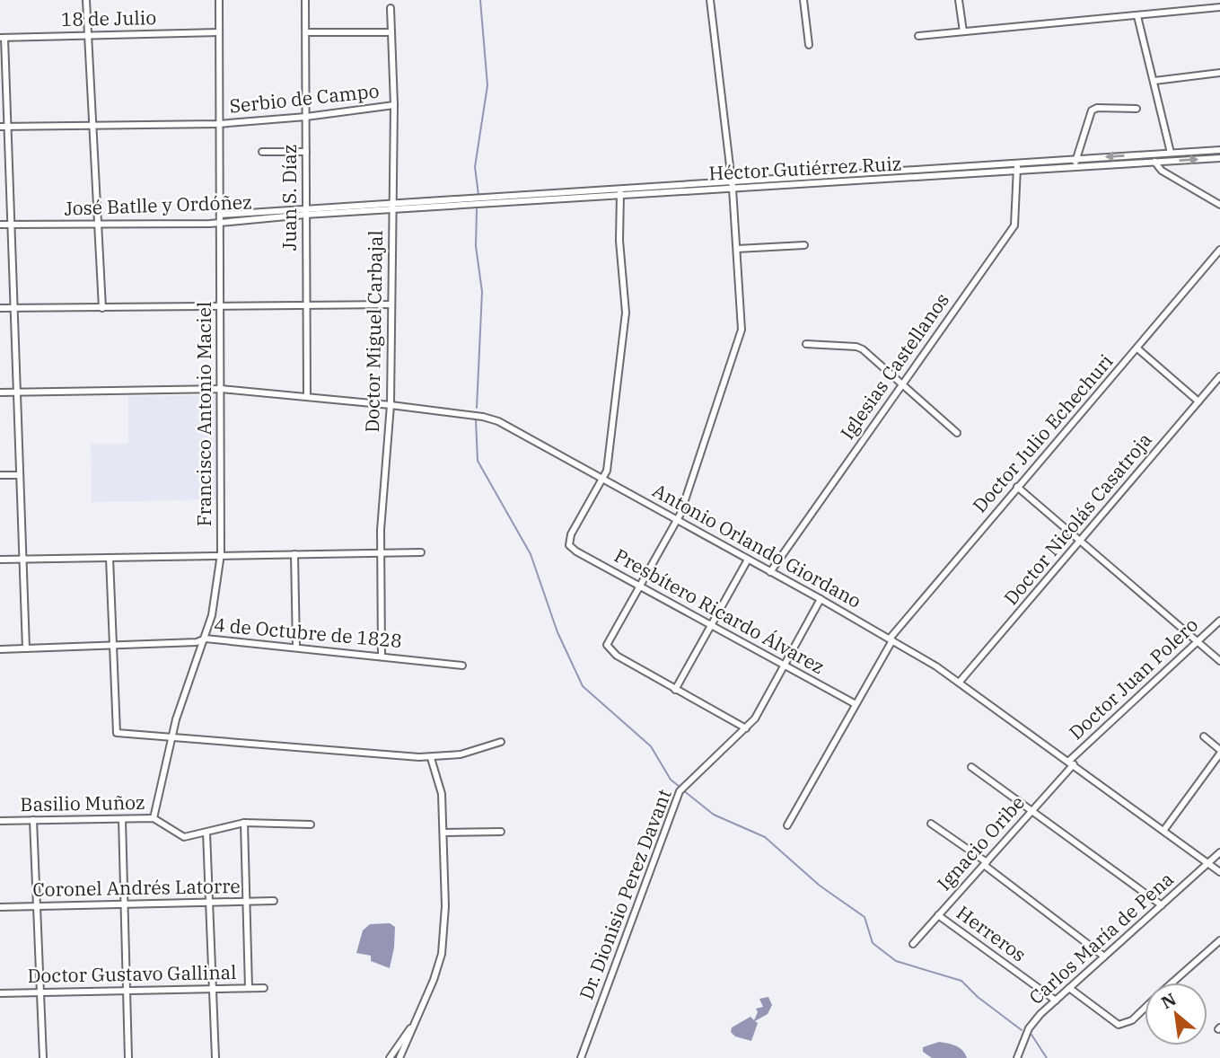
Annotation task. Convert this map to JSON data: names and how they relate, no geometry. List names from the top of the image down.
{
  "streets": {
    "street": [
      "18 de Julio",
      "Serbio de Campo",
      "Héctor Gutiérrez Ruiz",
      "Juan S. Díaz",
      "José Batlle y Ordóñez",
      "Doctor Miguel Carbajal",
      "Iglesias Castellanos",
      "Francisco Antonio Maciel",
      "Doctor Julio Echechuri",
      "Doctor Nicolás Casatroja",
      "Antonio Orlando Giordano",
      "Presbítero Ricardo Álvarez",
      "4 de Octubre de 1828",
      "Doctor Juan Polero",
      "Basilio Muñoz",
      "Ignacio Oribe",
      "Coronel Andrés Latorre",
      "Dr. Dionisio Perez Davant",
      "Herreros",
      "Carlos María de Pena",
      "Doctor Gustavo Gallinal"
    ]
  },
  "crossings": [
    ["18 de Julio", "Francisco Antonio Maciel"],
    ["Serbio de Campo", "Juan S. Díaz"],
    ["Serbio de Campo", "Doctor Miguel Carbajal"],
    ["Serbio de Campo", "Francisco Antonio Maciel"],
    ["Héctor Gutiérrez Ruiz", "José Batlle y Ordóñez"],
    ["Héctor Gutiérrez Ruiz", "Doctor Miguel Carbajal"],
    ["Héctor Gutiérrez Ruiz", "Iglesias Castellanos"],
    ["Juan S. Díaz", "José Batlle y Ordóñez"],
    ["Juan S. Díaz", "Antonio Orlando Giordano"],
    ["José Batlle y Ordóñez", "Doctor Miguel Carbajal"],
    ["José Batlle y Ordóñez", "Francisco Antonio Maciel"],
    ["Doctor Miguel Carbajal", "Antonio Orlando Giordano"],
    ["Doctor Miguel Carbajal", "4 de Octubre de 1828"],
    ["Iglesias Castellanos", "Antonio Orlando Giordano"],
    ["Francisco Antonio Maciel", "Antonio Orlando Giordano"],
    ["Francisco Antonio Maciel", "4 de Octubre de 1828"],
    ["Francisco Antonio Maciel", "Basilio Muñoz"],
    ["Doctor Julio Echechuri", "Antonio Orlando Giordano"],
    ["Doctor Julio Echechuri", "Presbítero Ricardo Álvarez"],
    ["Doctor Nicolás Casatroja", "Antonio Orlando Giordano"],
    ["Antonio Orlando Giordano", "Presbítero Ricardo Álvarez"],
    ["Antonio Orlando Giordano", "Doctor Juan Polero"],
    ["Antonio Orlando Giordano", "Ignacio Oribe"],
    ["Antonio Orlando Giordano", "Dr. Dionisio Perez Davant"],
    ["Antonio Orlando Giordano", "Carlos María de Pena"],
    ["Presbítero Ricardo Álvarez", "Dr. Dionisio Perez Davant"],
    ["Doctor Juan Polero", "Ignacio Oribe"],
    ["Ignacio Oribe", "Herreros"],
    ["Herreros", "Carlos María de Pena"]
  ],
  "north": "top left"
}
